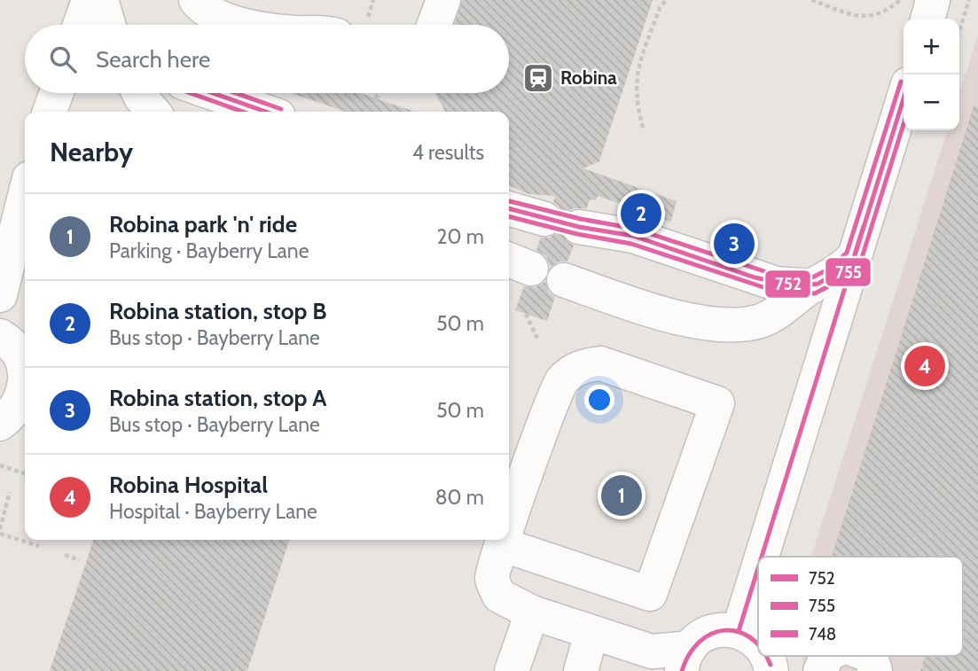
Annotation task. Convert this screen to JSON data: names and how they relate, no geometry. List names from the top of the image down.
{
  "places": {
    "station": ["Robina"]
  },
  "lines": ["transit line 748", "transit line 752", "transit line 755"],
  "legend": ["752", "755", "748"],
  "page": {
    "map_buttons": ["+", "−"],
    "search": "Search here",
    "heading": ["Nearby", "4 results"],
    "pins": [
      "2",
      "3",
      "4",
      "1"
    ],
    "list": [
      {
        "mark": "1",
        "name": "Robina park 'n' ride",
        "note": "Parking · Bayberry Lane",
        "value": "20 m"
      },
      {
        "mark": "2",
        "name": "Robina station, stop B",
        "note": "Bus stop · Bayberry Lane",
        "value": "50 m"
      },
      {
        "mark": "3",
        "name": "Robina station, stop A",
        "note": "Bus stop · Bayberry Lane",
        "value": "50 m"
      },
      {
        "mark": "4",
        "name": "Robina Hospital",
        "note": "Hospital · Bayberry Lane",
        "value": "80 m"
      }
    ]
  }
}
